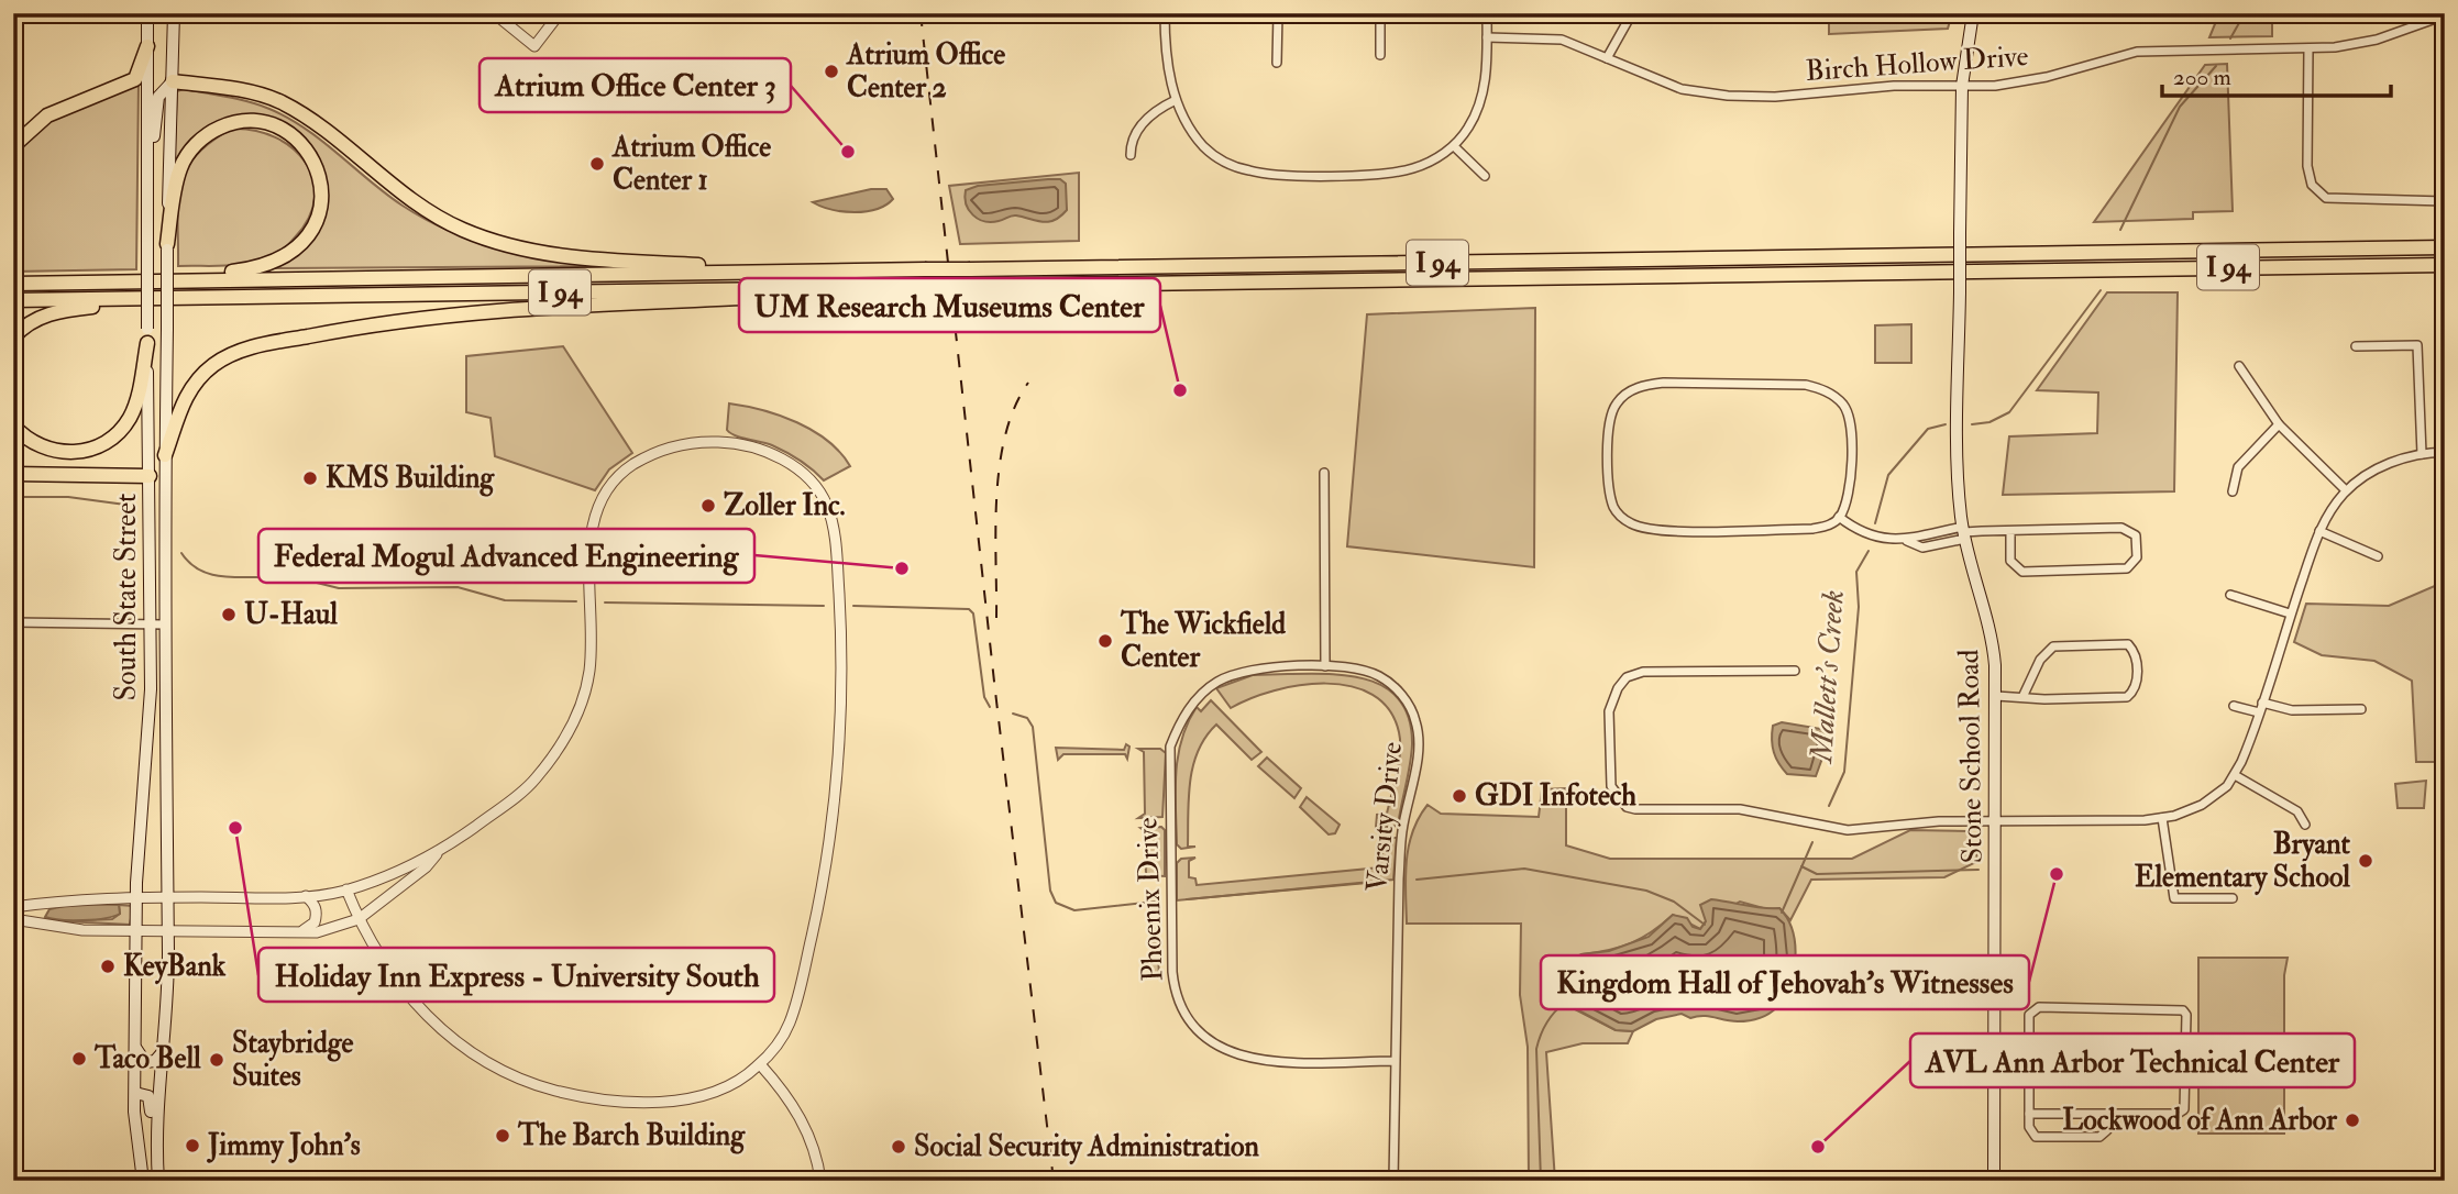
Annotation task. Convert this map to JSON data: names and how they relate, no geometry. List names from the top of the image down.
{
  "streets": {
    "highway": ["I 94"],
    "main road": ["South State Street", "Stone School Road"],
    "street": ["Birch Hollow Drive", "Varsity Drive", "Phoenix Drive"]
  },
  "crossings": [
    ["Birch Hollow Drive", "Stone School Road"],
    ["Varsity Drive", "Phoenix Drive"]
  ],
  "water": ["Mallett's Creek"],
  "places": [
    "Atrium Office Center 2",
    "Atrium Office Center 3",
    "Atrium Office Center 1",
    "UM Research Museums Center",
    "KMS Building",
    "Zoller Inc.",
    "Federal Mogul Advanced Engineering",
    "U-Haul",
    "The Wickfield Center",
    "GDI Infotech",
    "Holiday Inn Express - University South",
    "Bryant Elementary School",
    "Kingdom Hall of Jehovah's Witnesses",
    "KeyBank",
    "Taco Bell",
    "Staybridge Suites",
    "Lockwood of Ann Arbor",
    "The Barch Building",
    "Jimmy John's",
    "Social Security Administration",
    "AVL Ann Arbor Technical Center"
  ],
  "scale_bar": "200 m"
}
